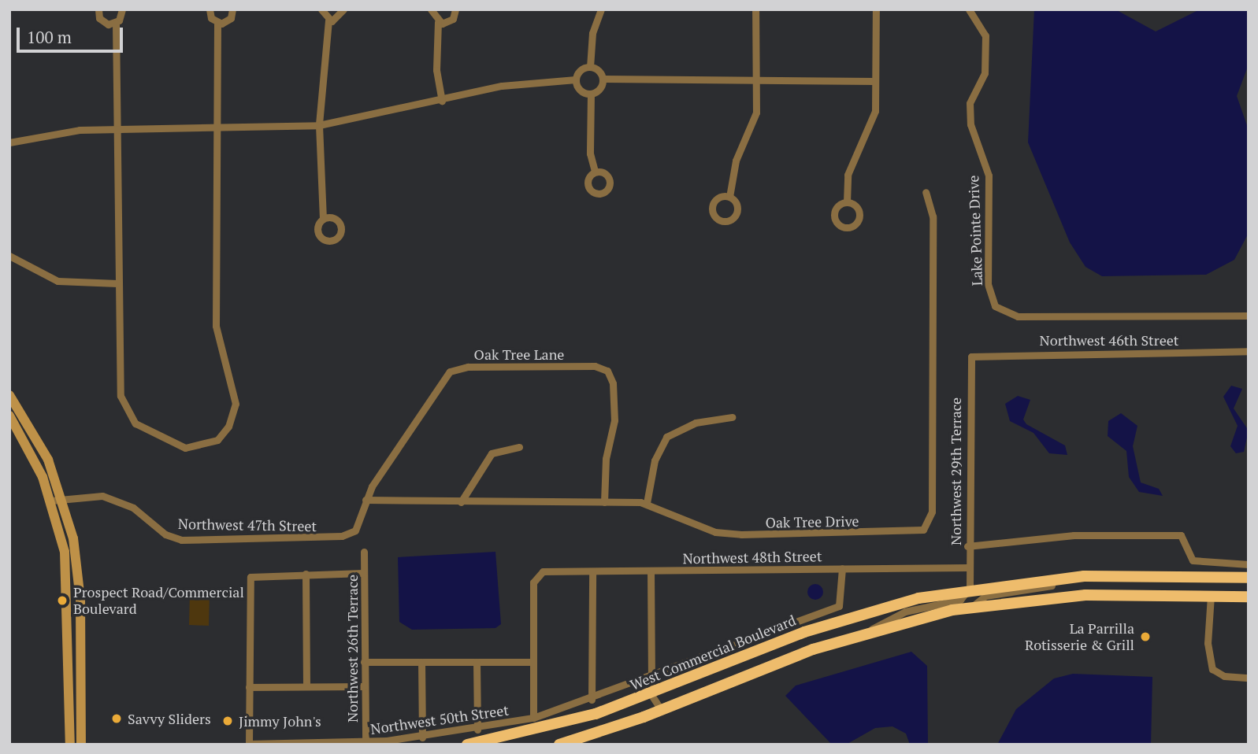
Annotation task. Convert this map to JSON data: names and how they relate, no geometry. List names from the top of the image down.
{
  "streets": {
    "highway": ["West Commercial Boulevard"],
    "street": [
      "Lake Pointe Drive",
      "Northwest 46th Street",
      "Oak Tree Lane",
      "Northwest 29th Terrace",
      "Oak Tree Drive",
      "Northwest 47th Street",
      "Northwest 48th Street",
      "Northwest 26th Terrace",
      "Northwest 50th Street"
    ]
  },
  "crossings": [
    ["Northwest 46th Street", "Northwest 29th Terrace"],
    ["Oak Tree Lane", "Oak Tree Drive"],
    ["Oak Tree Lane", "Northwest 47th Street"],
    ["Northwest 29th Terrace", "Northwest 48th Street"],
    ["Northwest 29th Terrace", "West Commercial Boulevard"],
    ["Oak Tree Drive", "Northwest 47th Street"],
    ["Northwest 48th Street", "Northwest 50th Street"],
    ["Northwest 26th Terrace", "Northwest 50th Street"]
  ],
  "places": [
    "Prospect Road/Commercial Boulevard",
    "La Parrilla Rotisserie & Grill",
    "Savvy Sliders",
    "Jimmy John's"
  ],
  "scale_bar": "100 m"
}
